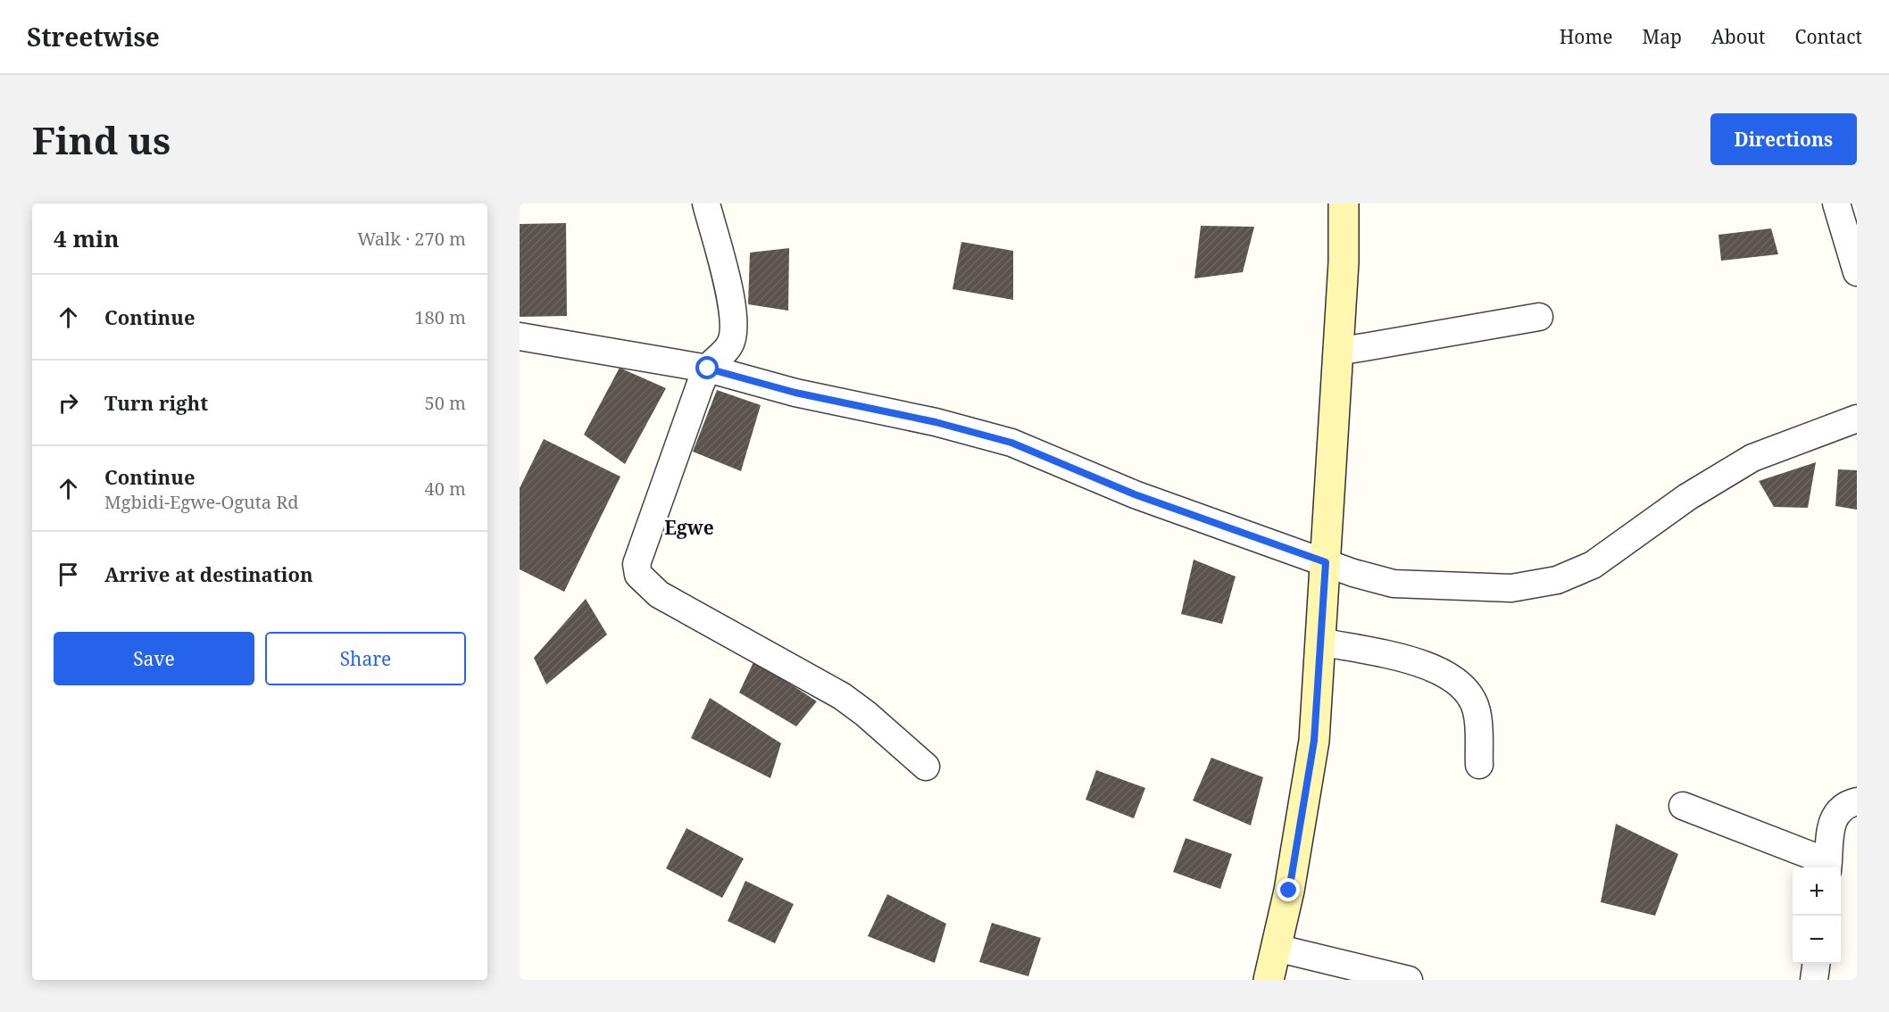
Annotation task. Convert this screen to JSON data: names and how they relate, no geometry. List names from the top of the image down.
{
  "districts": ["Egwe"],
  "page": {
    "header": "Streetwise",
    "nav": [
      "Home",
      "Map",
      "About",
      "Contact"
    ],
    "buttons": [
      "Directions",
      ["Save", "Share"]
    ],
    "title": "Find us",
    "heading": ["4 min", "Walk · 270 m"],
    "list": [
      ["Continue", "180 m"],
      ["Turn right", "50 m"],
      ["Continue", "Mgbidi-Egwe-Oguta Rd", "40 m"],
      "Arrive at destination"
    ],
    "map_buttons": ["+", "−"]
  }
}
